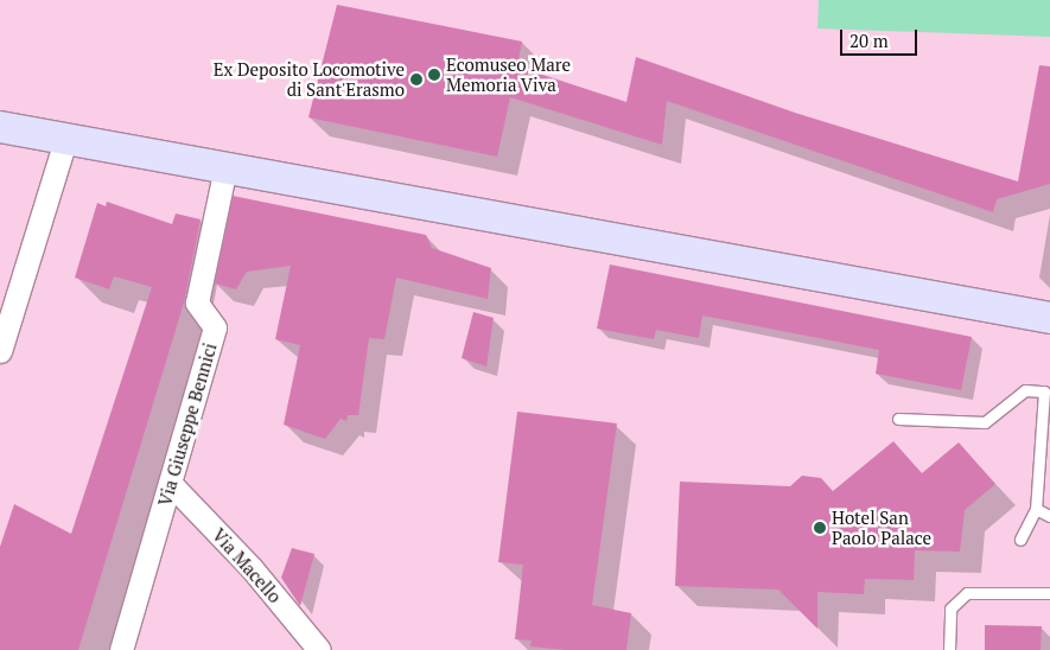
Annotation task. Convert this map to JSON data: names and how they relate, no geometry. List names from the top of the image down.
{
  "streets": {
    "street": ["Via Giuseppe Bennici", "Via Macello"]
  },
  "crossings": [
    ["Via Giuseppe Bennici", "Via Macello"]
  ],
  "places": ["Ecomuseo Mare Memoria Viva", "Ex Deposito Locomotive di Sant'Erasmo", "Hotel San Paolo Palace"],
  "scale_bar": "20 m"
}
